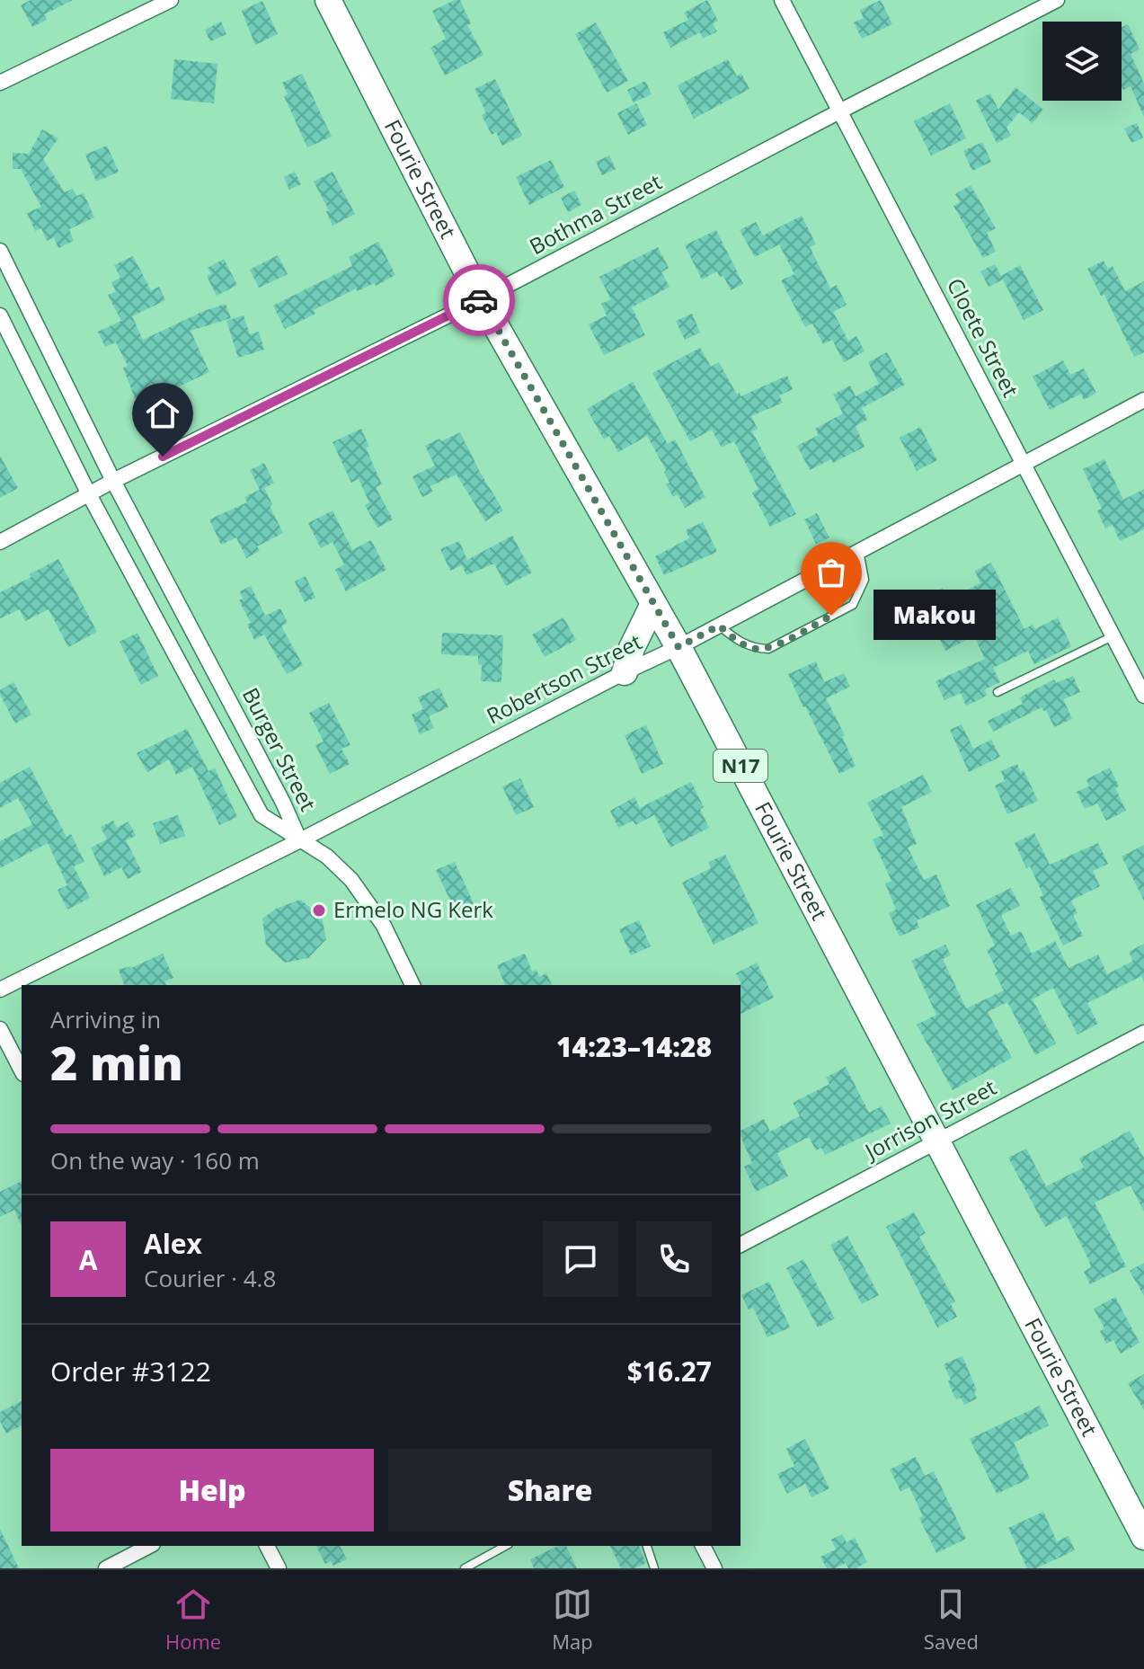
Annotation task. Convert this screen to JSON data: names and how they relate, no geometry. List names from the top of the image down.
{
  "streets": {
    "highway": ["Fourie Street", "N17"],
    "street": [
      "Bothma Street",
      "Cloete Street",
      "Robertson Street",
      "Burger Street",
      "Jorrison Street"
    ]
  },
  "crossings": [
    ["Fourie Street", "Bothma Street"],
    ["Fourie Street", "Robertson Street"],
    ["Fourie Street", "Jorrison Street"],
    ["Bothma Street", "Cloete Street"],
    ["Bothma Street", "Burger Street"],
    ["Cloete Street", "Robertson Street"],
    ["Robertson Street", "Burger Street"]
  ],
  "places": ["Makou", "Ermelo NG Kerk"],
  "page": {
    "bubble": "Makou",
    "heading": ["2 min", "Arriving in", "14:23–14:28"],
    "panel": [
      "Alex",
      "Courier · 4.8",
      "Order #3122",
      "$16.27"
    ],
    "bar": "On the way · 160 m",
    "round": "A",
    "buttons": ["Help", "Share"],
    "tabs": ["Home", "Map", "Saved"]
  }
}
